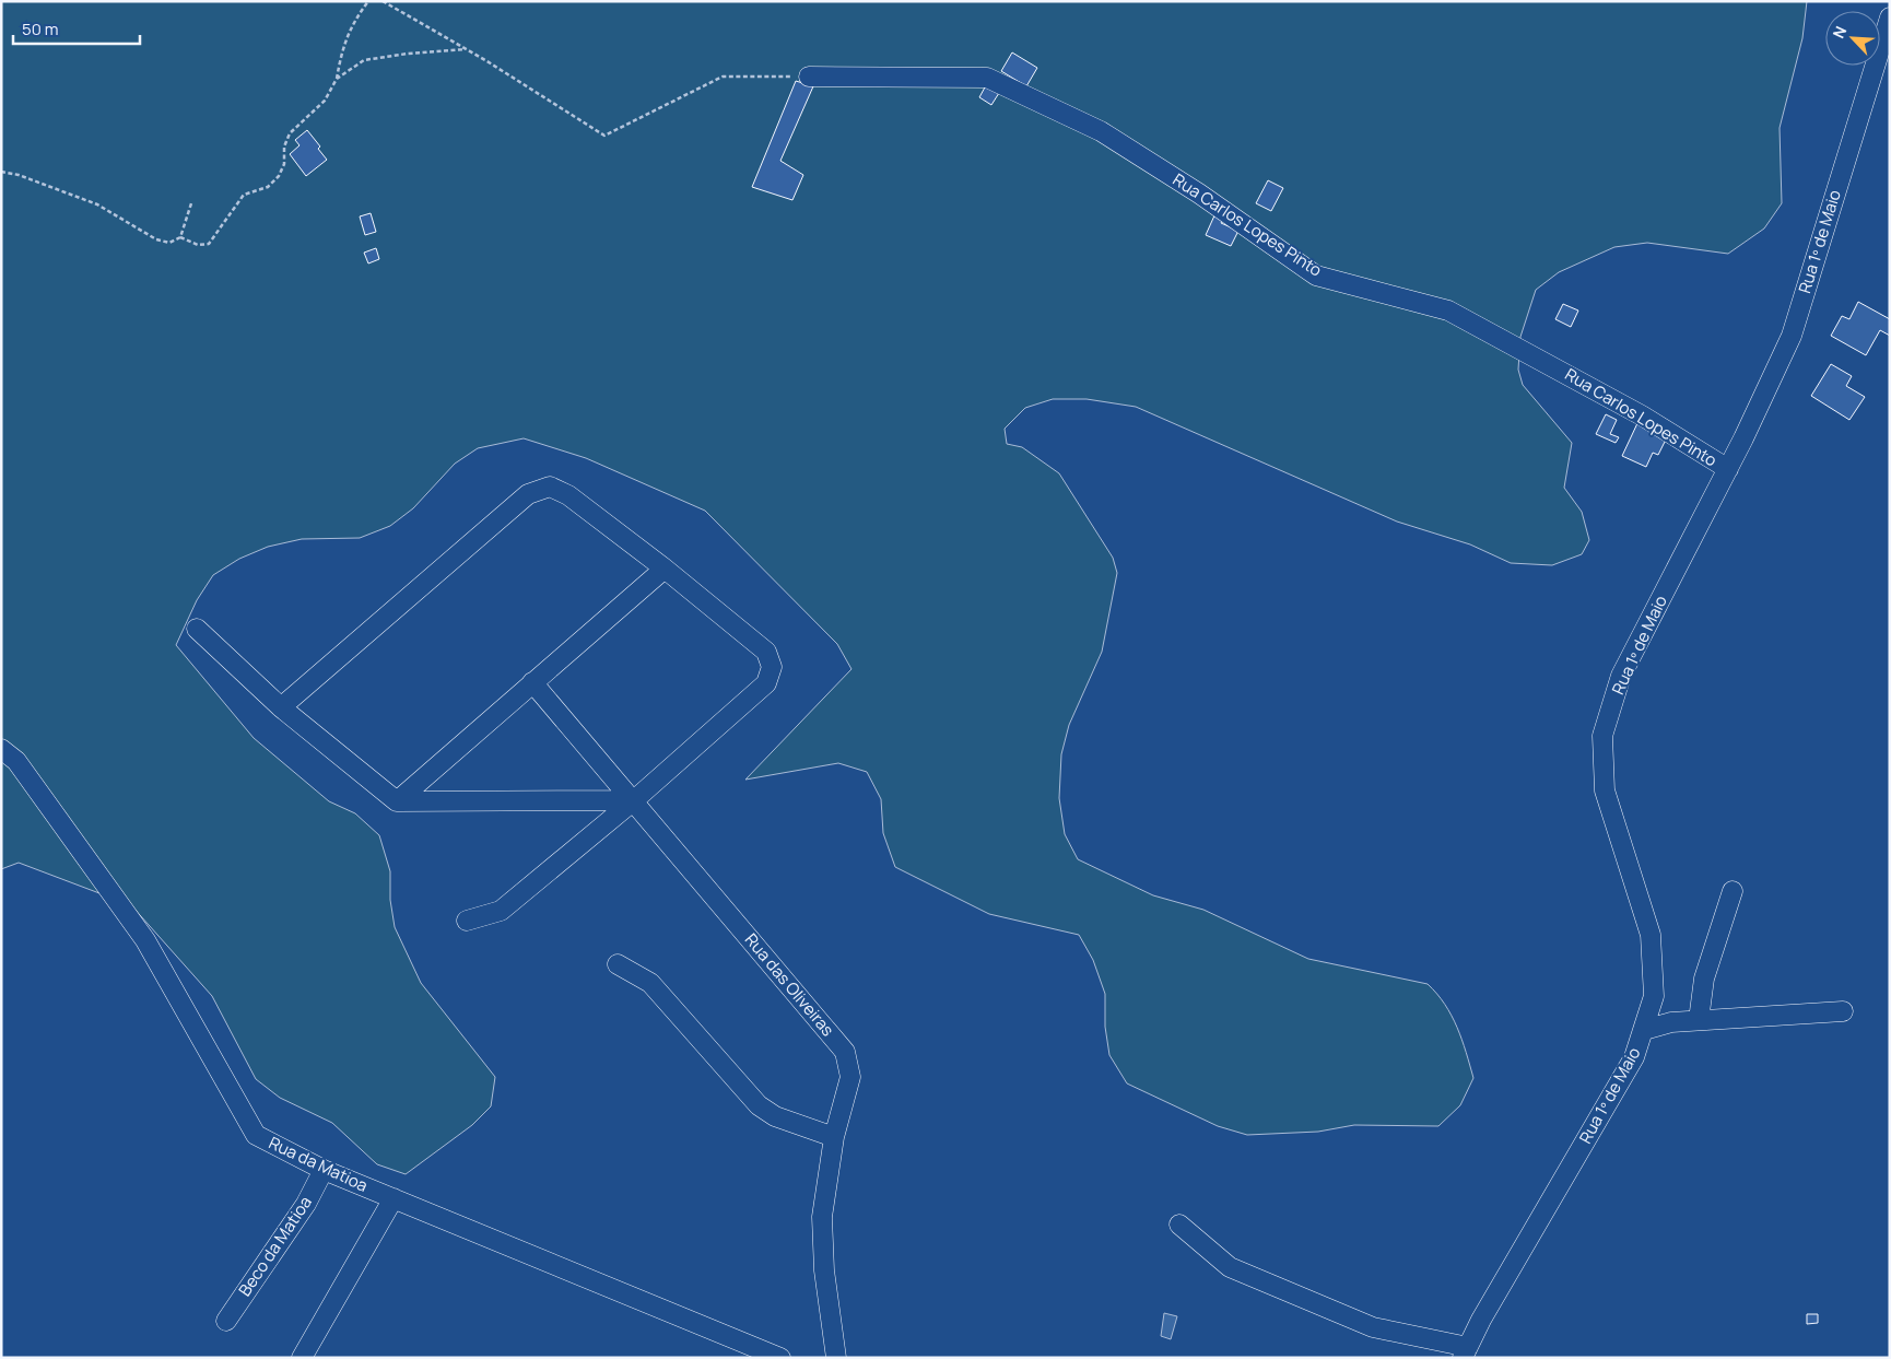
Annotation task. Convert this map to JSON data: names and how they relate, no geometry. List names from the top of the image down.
{
  "streets": {
    "street": [
      "Rua Carlos Lopes Pinto",
      "Rua 1º de Maio",
      "Rua das Oliveiras",
      "Rua da Matioa",
      "Beco da Matioa"
    ]
  },
  "crossings": [
    ["Rua Carlos Lopes Pinto", "Rua 1º de Maio"],
    ["Rua da Matioa", "Beco da Matioa"]
  ],
  "scale_bar": "50 m",
  "north": "top left"
}
